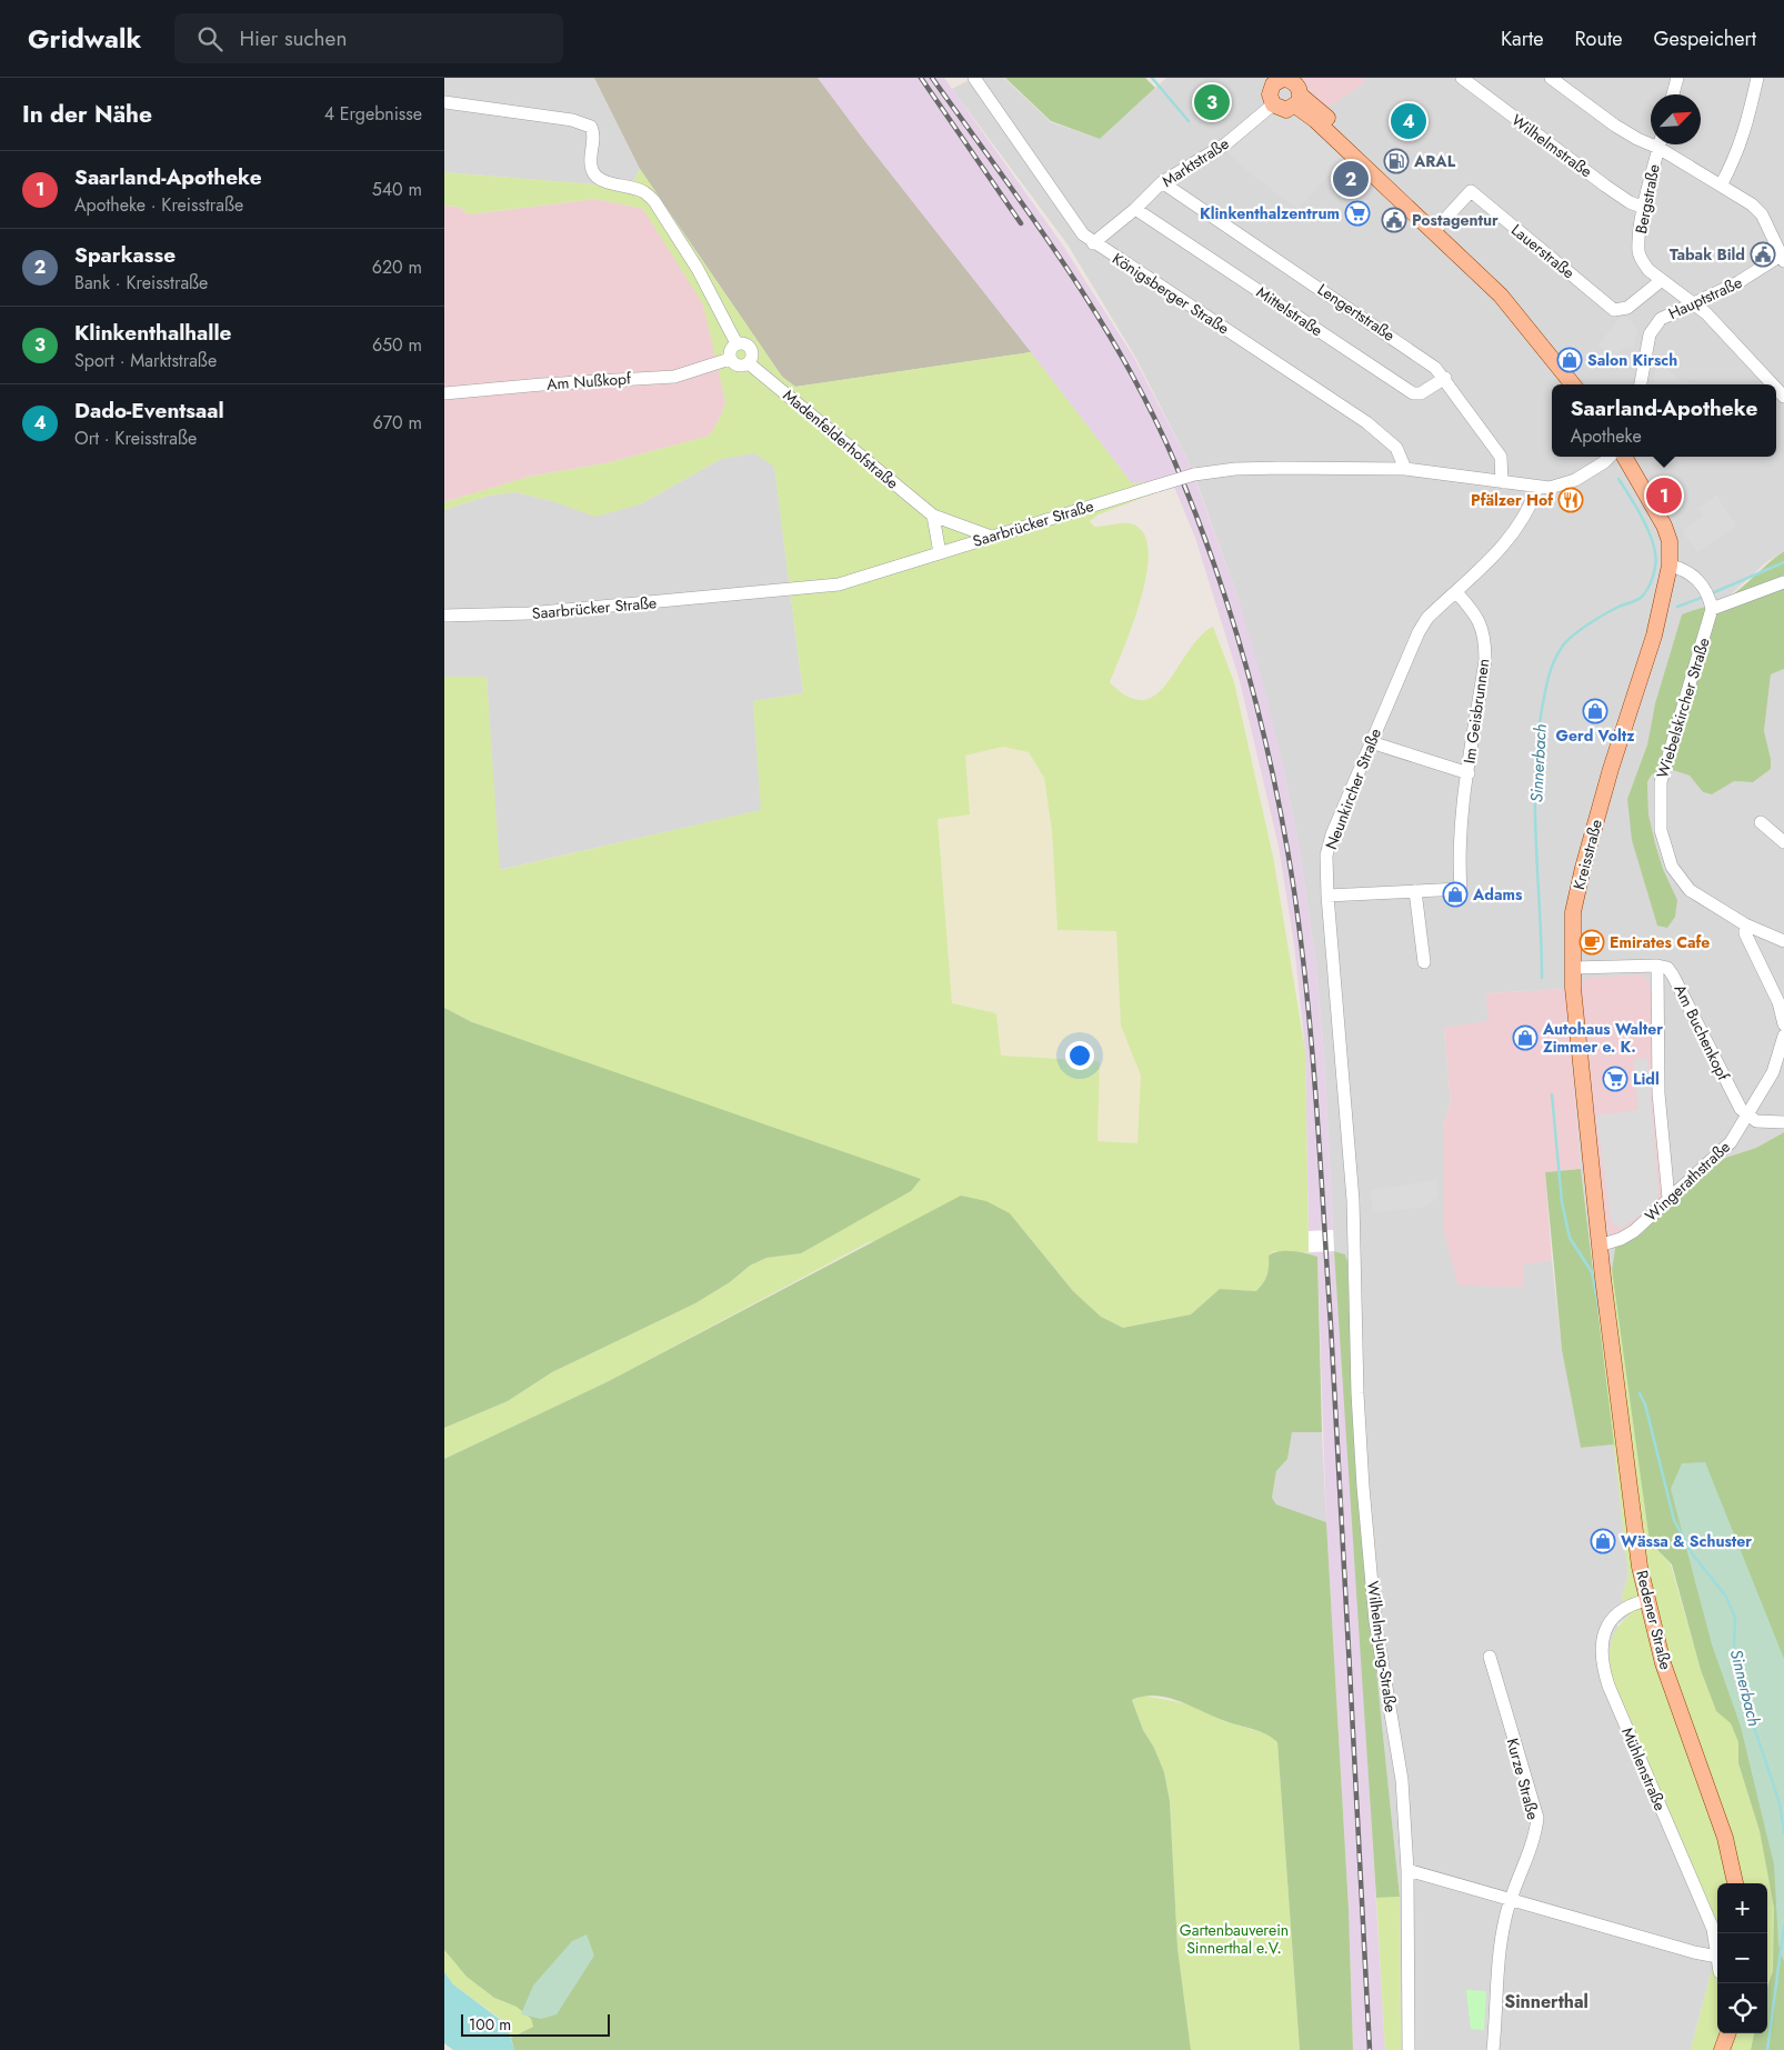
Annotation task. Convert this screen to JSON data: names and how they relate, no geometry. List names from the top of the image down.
{
  "streets": {
    "main road": ["Kreisstraße", "Redener Straße"],
    "street": [
      "Wilhelmstraße",
      "Marktstraße",
      "Bergstraße",
      "Lauerstraße",
      "Königsberger Straße",
      "Hauptstraße",
      "Mittelstraße",
      "Lengertstraße",
      "Am Nußkopf",
      "Madenfelderhofstraße",
      "Saarbrücker Straße",
      "Wiebelskircher Straße",
      "Im Geisbrunnen",
      "Neunkircher Straße",
      "Am Buchenkopf",
      "Wingerathstraße",
      "Wilhelm-Jung-Straße",
      "Mühlenstraße",
      "Kurze Straße"
    ]
  },
  "crossings": [
    ["Wilhelmstraße", "Bergstraße"],
    ["Marktstraße", "Königsberger Straße"],
    ["Marktstraße", "Mittelstraße"],
    ["Marktstraße", "Lengertstraße"],
    ["Bergstraße", "Lauerstraße"],
    ["Bergstraße", "Hauptstraße"],
    ["Königsberger Straße", "Saarbrücker Straße"],
    ["Mittelstraße", "Lengertstraße"],
    ["Lengertstraße", "Saarbrücker Straße"],
    ["Am Nußkopf", "Madenfelderhofstraße"],
    ["Madenfelderhofstraße", "Saarbrücker Straße"],
    ["Saarbrücker Straße", "Neunkircher Straße"],
    ["Im Geisbrunnen", "Neunkircher Straße"],
    ["Neunkircher Straße", "Wilhelm-Jung-Straße"],
    ["Kreisstraße", "Wingerathstraße"],
    ["Kreisstraße", "Redener Straße"],
    ["Am Buchenkopf", "Wingerathstraße"],
    ["Redener Straße", "Mühlenstraße"]
  ],
  "districts": ["Sinnerthal"],
  "water": ["Sinnerbach"],
  "parks": ["Gartenbauverein Sinnerthal e.V."],
  "places": {
    "fuel station": ["ARAL"],
    "supermarket": ["Klinkenthalzentrum", "Lidl"],
    "public building": ["Postagentur", "Tabak Bild"],
    "shop": [
      "Salon Kirsch",
      "Gerd Voltz",
      "Adams",
      "Autohaus Walter Zimmer e. K.",
      "Wässa & Schuster"
    ],
    "restaurant": ["Pfälzer Hof"],
    "cafe": ["Emirates Cafe"]
  },
  "scale_bar": "100 m",
  "north": "top right",
  "page": {
    "header": "Gridwalk",
    "search": "Hier suchen",
    "nav": ["Karte", "Route", "Gespeichert"],
    "heading": ["In der Nähe", "4 Ergebnisse"],
    "pins": [
      "3",
      "4",
      "2",
      "1"
    ],
    "list": [
      {
        "mark": "1",
        "name": "Saarland-Apotheke",
        "note": "Apotheke · Kreisstraße",
        "value": "540 m"
      },
      {
        "mark": "2",
        "name": "Sparkasse",
        "note": "Bank · Kreisstraße",
        "value": "620 m"
      },
      {
        "mark": "3",
        "name": "Klinkenthalhalle",
        "note": "Sport · Marktstraße",
        "value": "650 m"
      },
      {
        "mark": "4",
        "name": "Dado-Eventsaal",
        "note": "Ort · Kreisstraße",
        "value": "670 m"
      }
    ],
    "popup": ["Saarland-Apotheke", "Apotheke"],
    "map_buttons": ["+", "−"],
    "scale": "100 m"
  }
}
